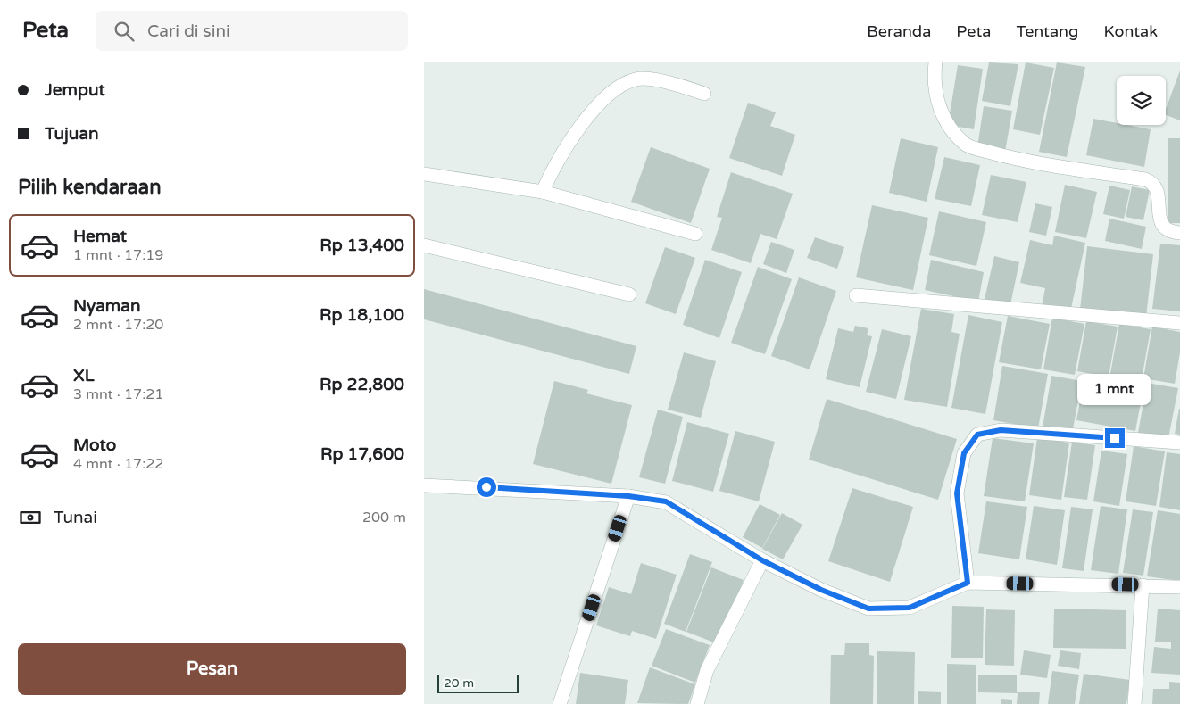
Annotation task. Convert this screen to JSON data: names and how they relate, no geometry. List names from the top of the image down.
{
  "scale_bar": "20 m",
  "page": {
    "header": "Peta",
    "search": "Cari di sini",
    "nav": [
      "Beranda",
      "Peta",
      "Tentang",
      "Kontak"
    ],
    "banner": ["Jemput", "Tujuan"],
    "heading": "Pilih kendaraan",
    "list": [
      {
        "name": "Hemat",
        "note": "1 mnt · 17:19",
        "value": "Rp 13,400"
      },
      {
        "name": "Nyaman",
        "note": "2 mnt · 17:20",
        "value": "Rp 18,100"
      },
      {
        "name": "XL",
        "note": "3 mnt · 17:21",
        "value": "Rp 22,800"
      },
      {
        "name": "Moto",
        "note": "4 mnt · 17:22",
        "value": "Rp 17,600"
      }
    ],
    "bubble": "1 mnt",
    "pay": ["Tunai", "200 m"],
    "buttons": "Pesan",
    "scale": "20 m"
  }
}
